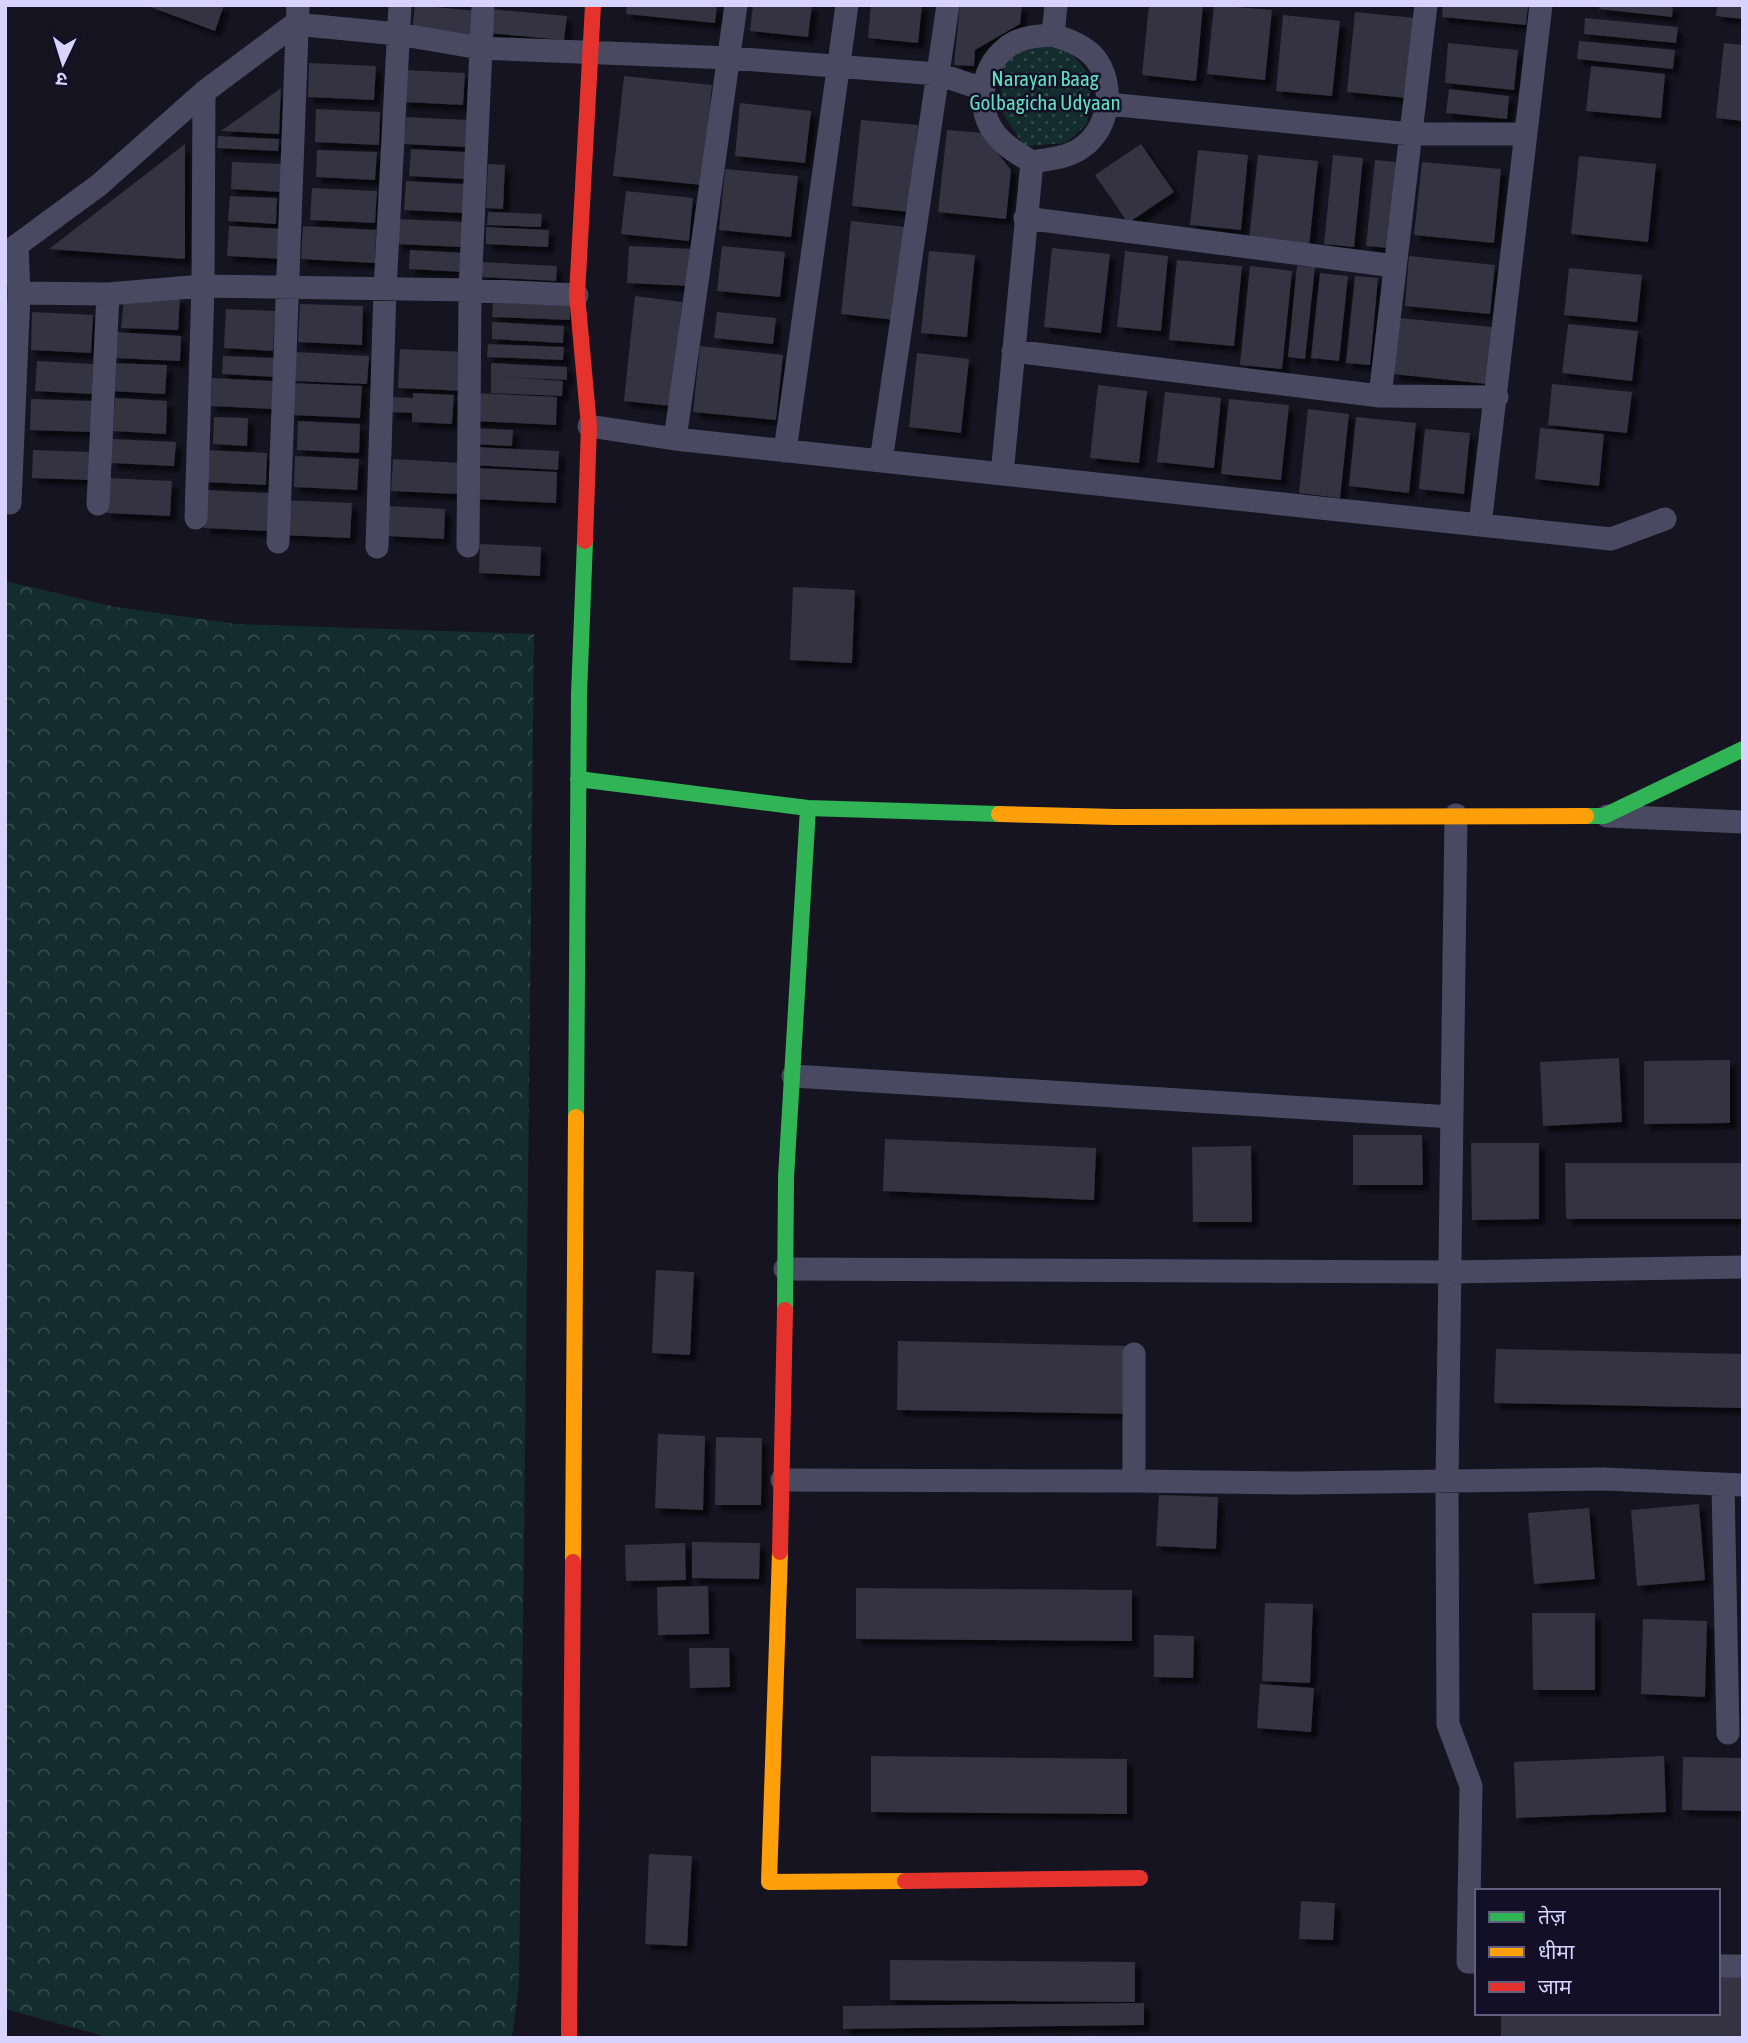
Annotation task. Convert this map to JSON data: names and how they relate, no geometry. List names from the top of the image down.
{
  "parks": ["Narayan Baag Golbagicha Udyaan"],
  "legend": ["तेज़", "धीमा", "जाम"],
  "north": "bottom"
}
